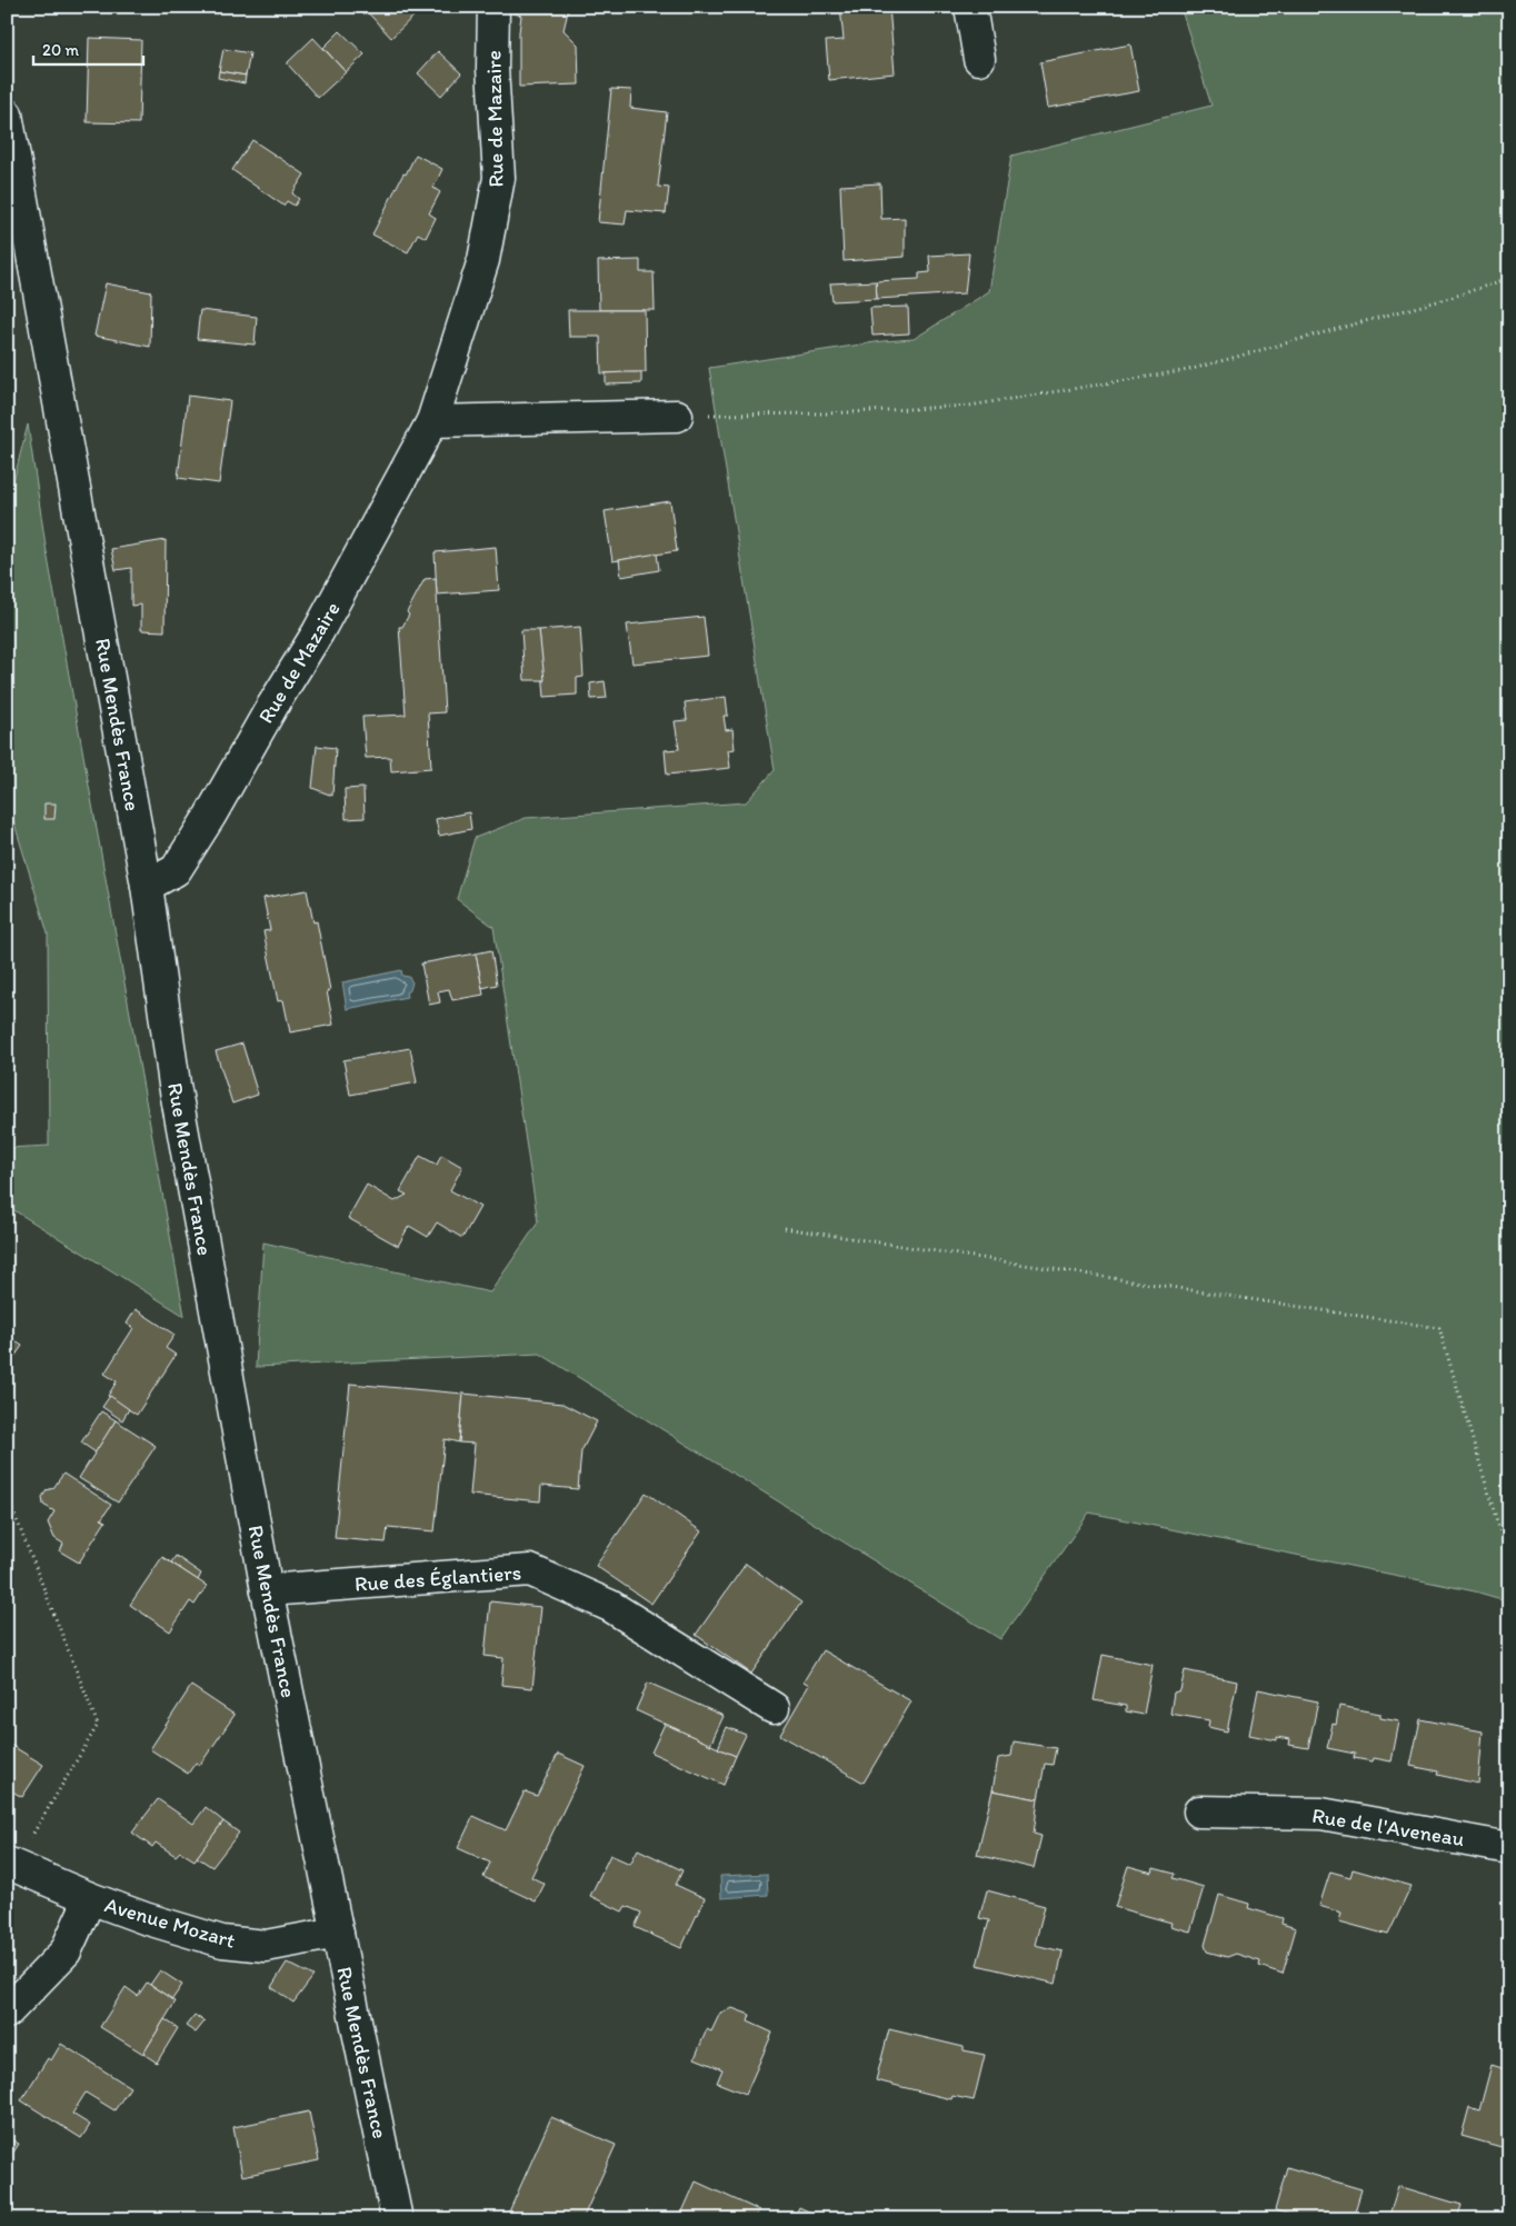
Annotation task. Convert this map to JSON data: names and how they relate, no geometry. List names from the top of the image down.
{
  "streets": {
    "street": [
      "Rue de Mazaire",
      "Rue Mendès France",
      "Rue des Églantiers",
      "Rue de l'Aveneau",
      "Avenue Mozart"
    ]
  },
  "crossings": [
    ["Rue de Mazaire", "Rue Mendès France"],
    ["Rue Mendès France", "Rue des Églantiers"],
    ["Rue Mendès France", "Avenue Mozart"]
  ],
  "scale_bar": "20 m"
}
